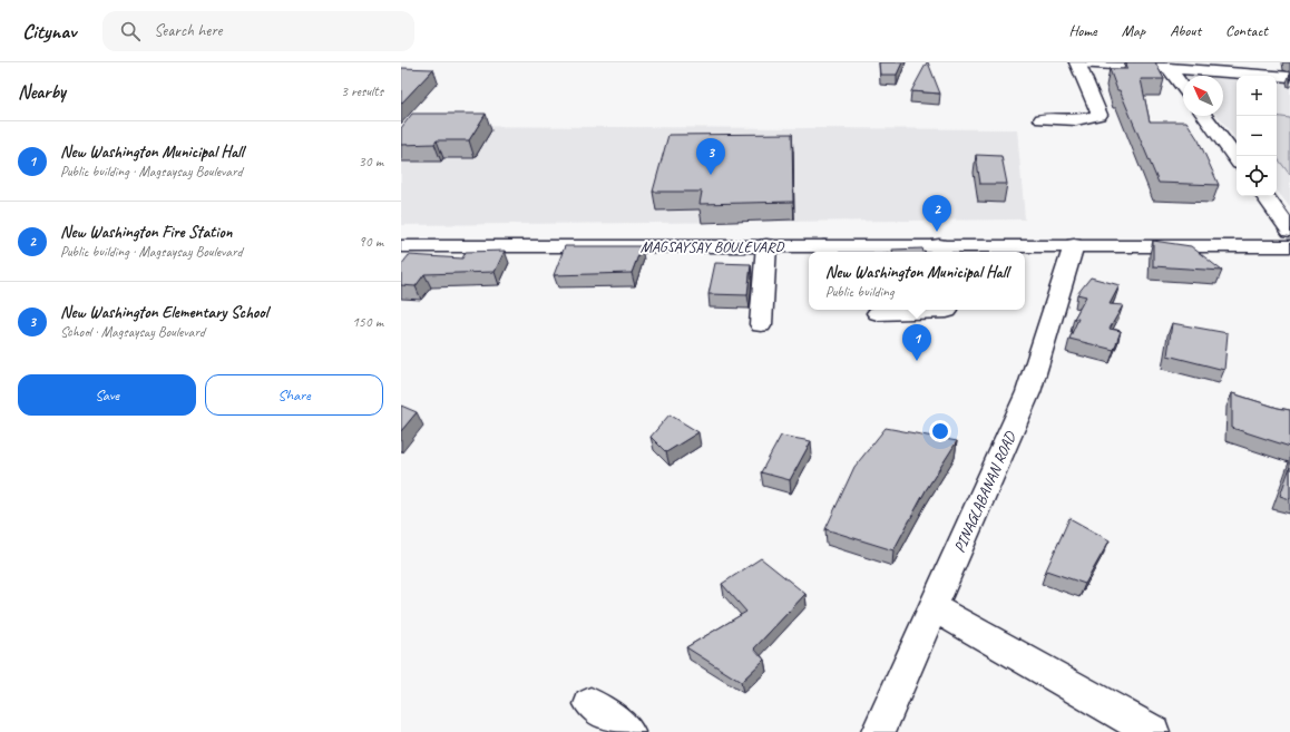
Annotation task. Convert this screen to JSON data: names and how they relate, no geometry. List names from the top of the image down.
{
  "streets": {
    "main road": ["MAGSAYSAY BOULEVARD", "PINAGLABANAN ROAD"]
  },
  "crossings": [
    ["MAGSAYSAY BOULEVARD", "PINAGLABANAN ROAD"]
  ],
  "north": "top left",
  "page": {
    "header": "Citynav",
    "search": "Search here",
    "nav": [
      "Home",
      "Map",
      "About",
      "Contact"
    ],
    "heading": ["Nearby", "3 results"],
    "map_buttons": ["+", "−"],
    "list": [
      {
        "mark": "1",
        "name": "New Washington Municipal Hall",
        "note": "Public building · Magsaysay Boulevard",
        "value": "30 m"
      },
      {
        "mark": "2",
        "name": "New Washington Fire Station",
        "note": "Public building · Magsaysay Boulevard",
        "value": "90 m"
      },
      {
        "mark": "3",
        "name": "New Washington Elementary School",
        "note": "School · Magsaysay Boulevard",
        "value": "150 m"
      }
    ],
    "pins": ["3", "2", "1"],
    "popup": ["New Washington Municipal Hall", "Public building"],
    "buttons": ["Save", "Share"]
  }
}
